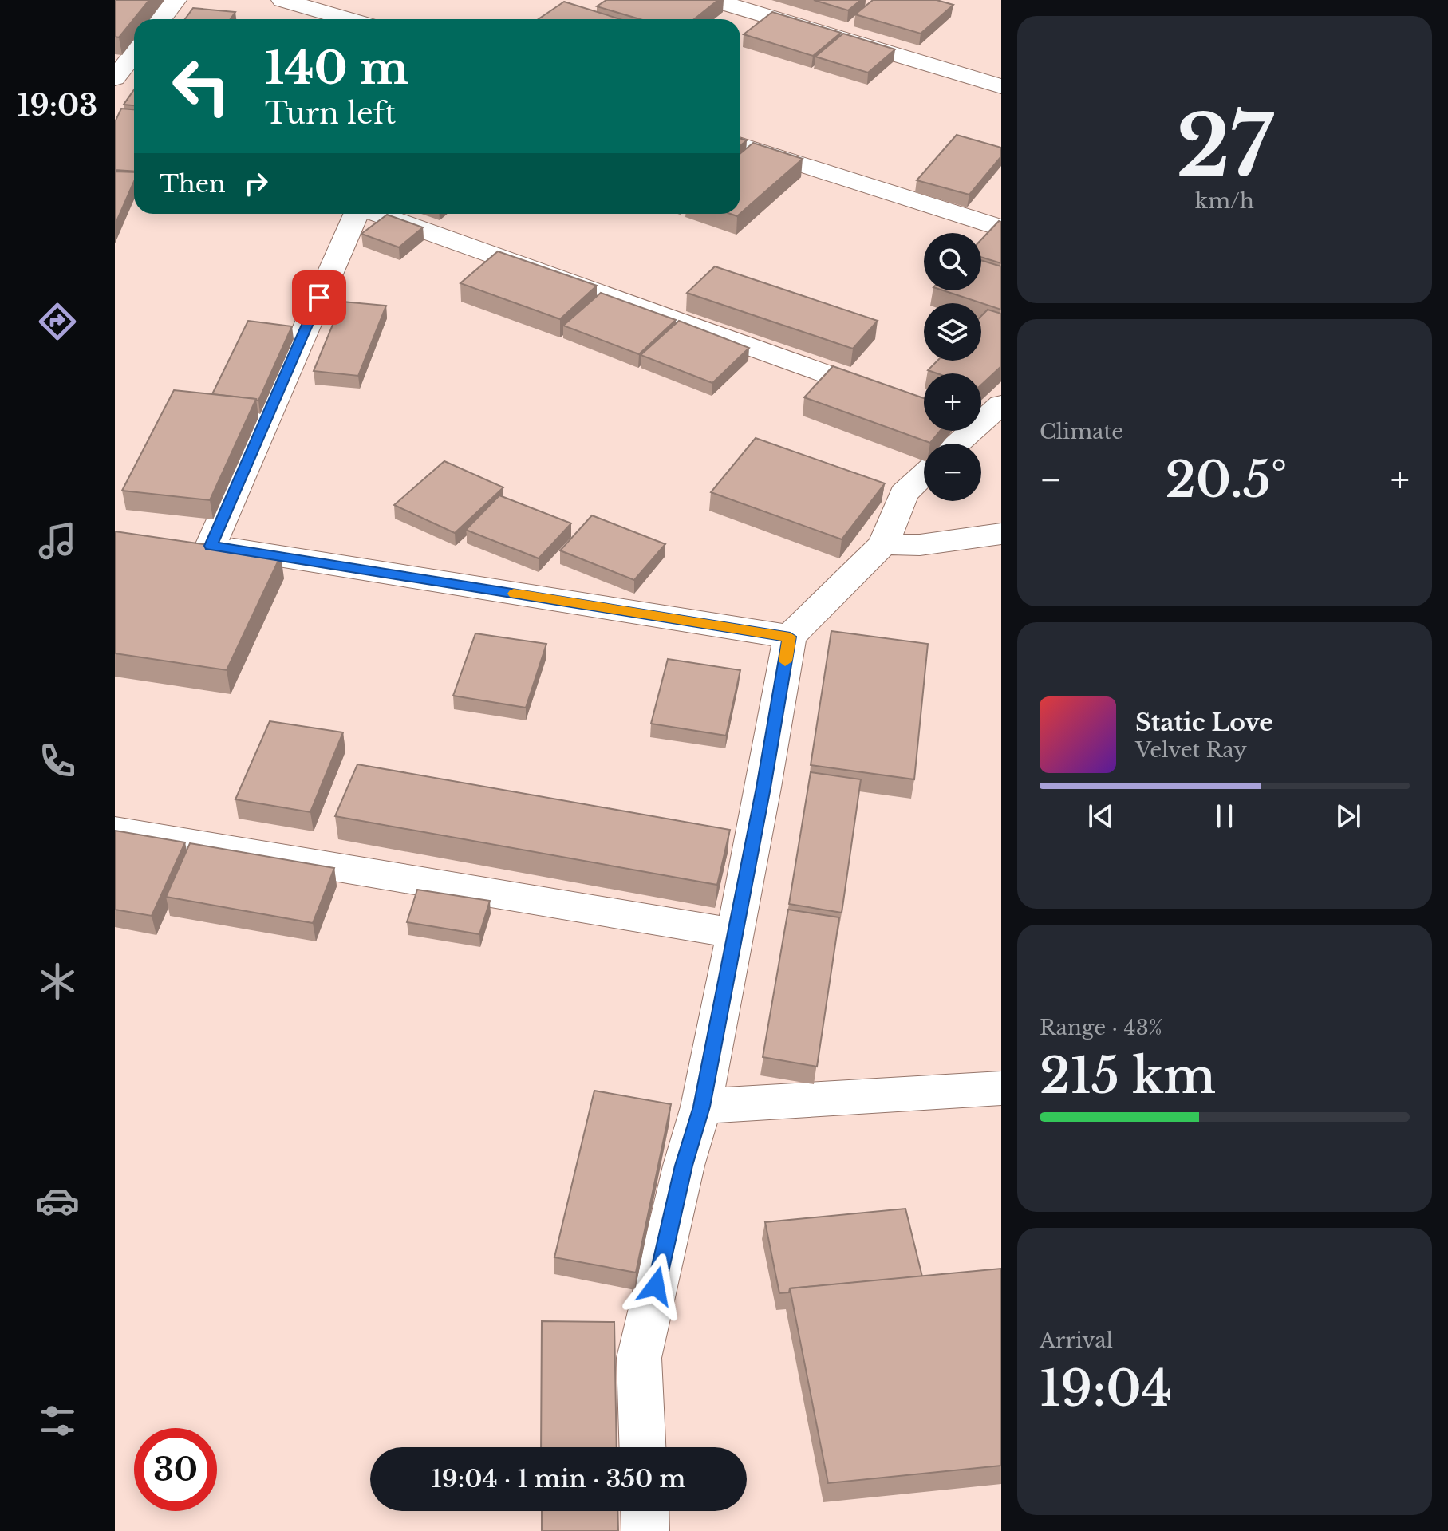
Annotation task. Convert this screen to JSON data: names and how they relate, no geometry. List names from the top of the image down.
{
  "page": {
    "tabs": "19:03",
    "tile": [
      ["27", "km/h"],
      "Climate",
      ["Range · 43%", "215 km"],
      ["Arrival", "19:04"]
    ],
    "turn": ["140 m", "Turn left"],
    "then": "Then",
    "map_buttons": ["+", "−"],
    "heat": ["−", "20.5°", "+"],
    "song": ["Static Love", "Velvet Ray"],
    "limit": "30",
    "trip": "19:04 · 1 min · 350 m"
  }
}
